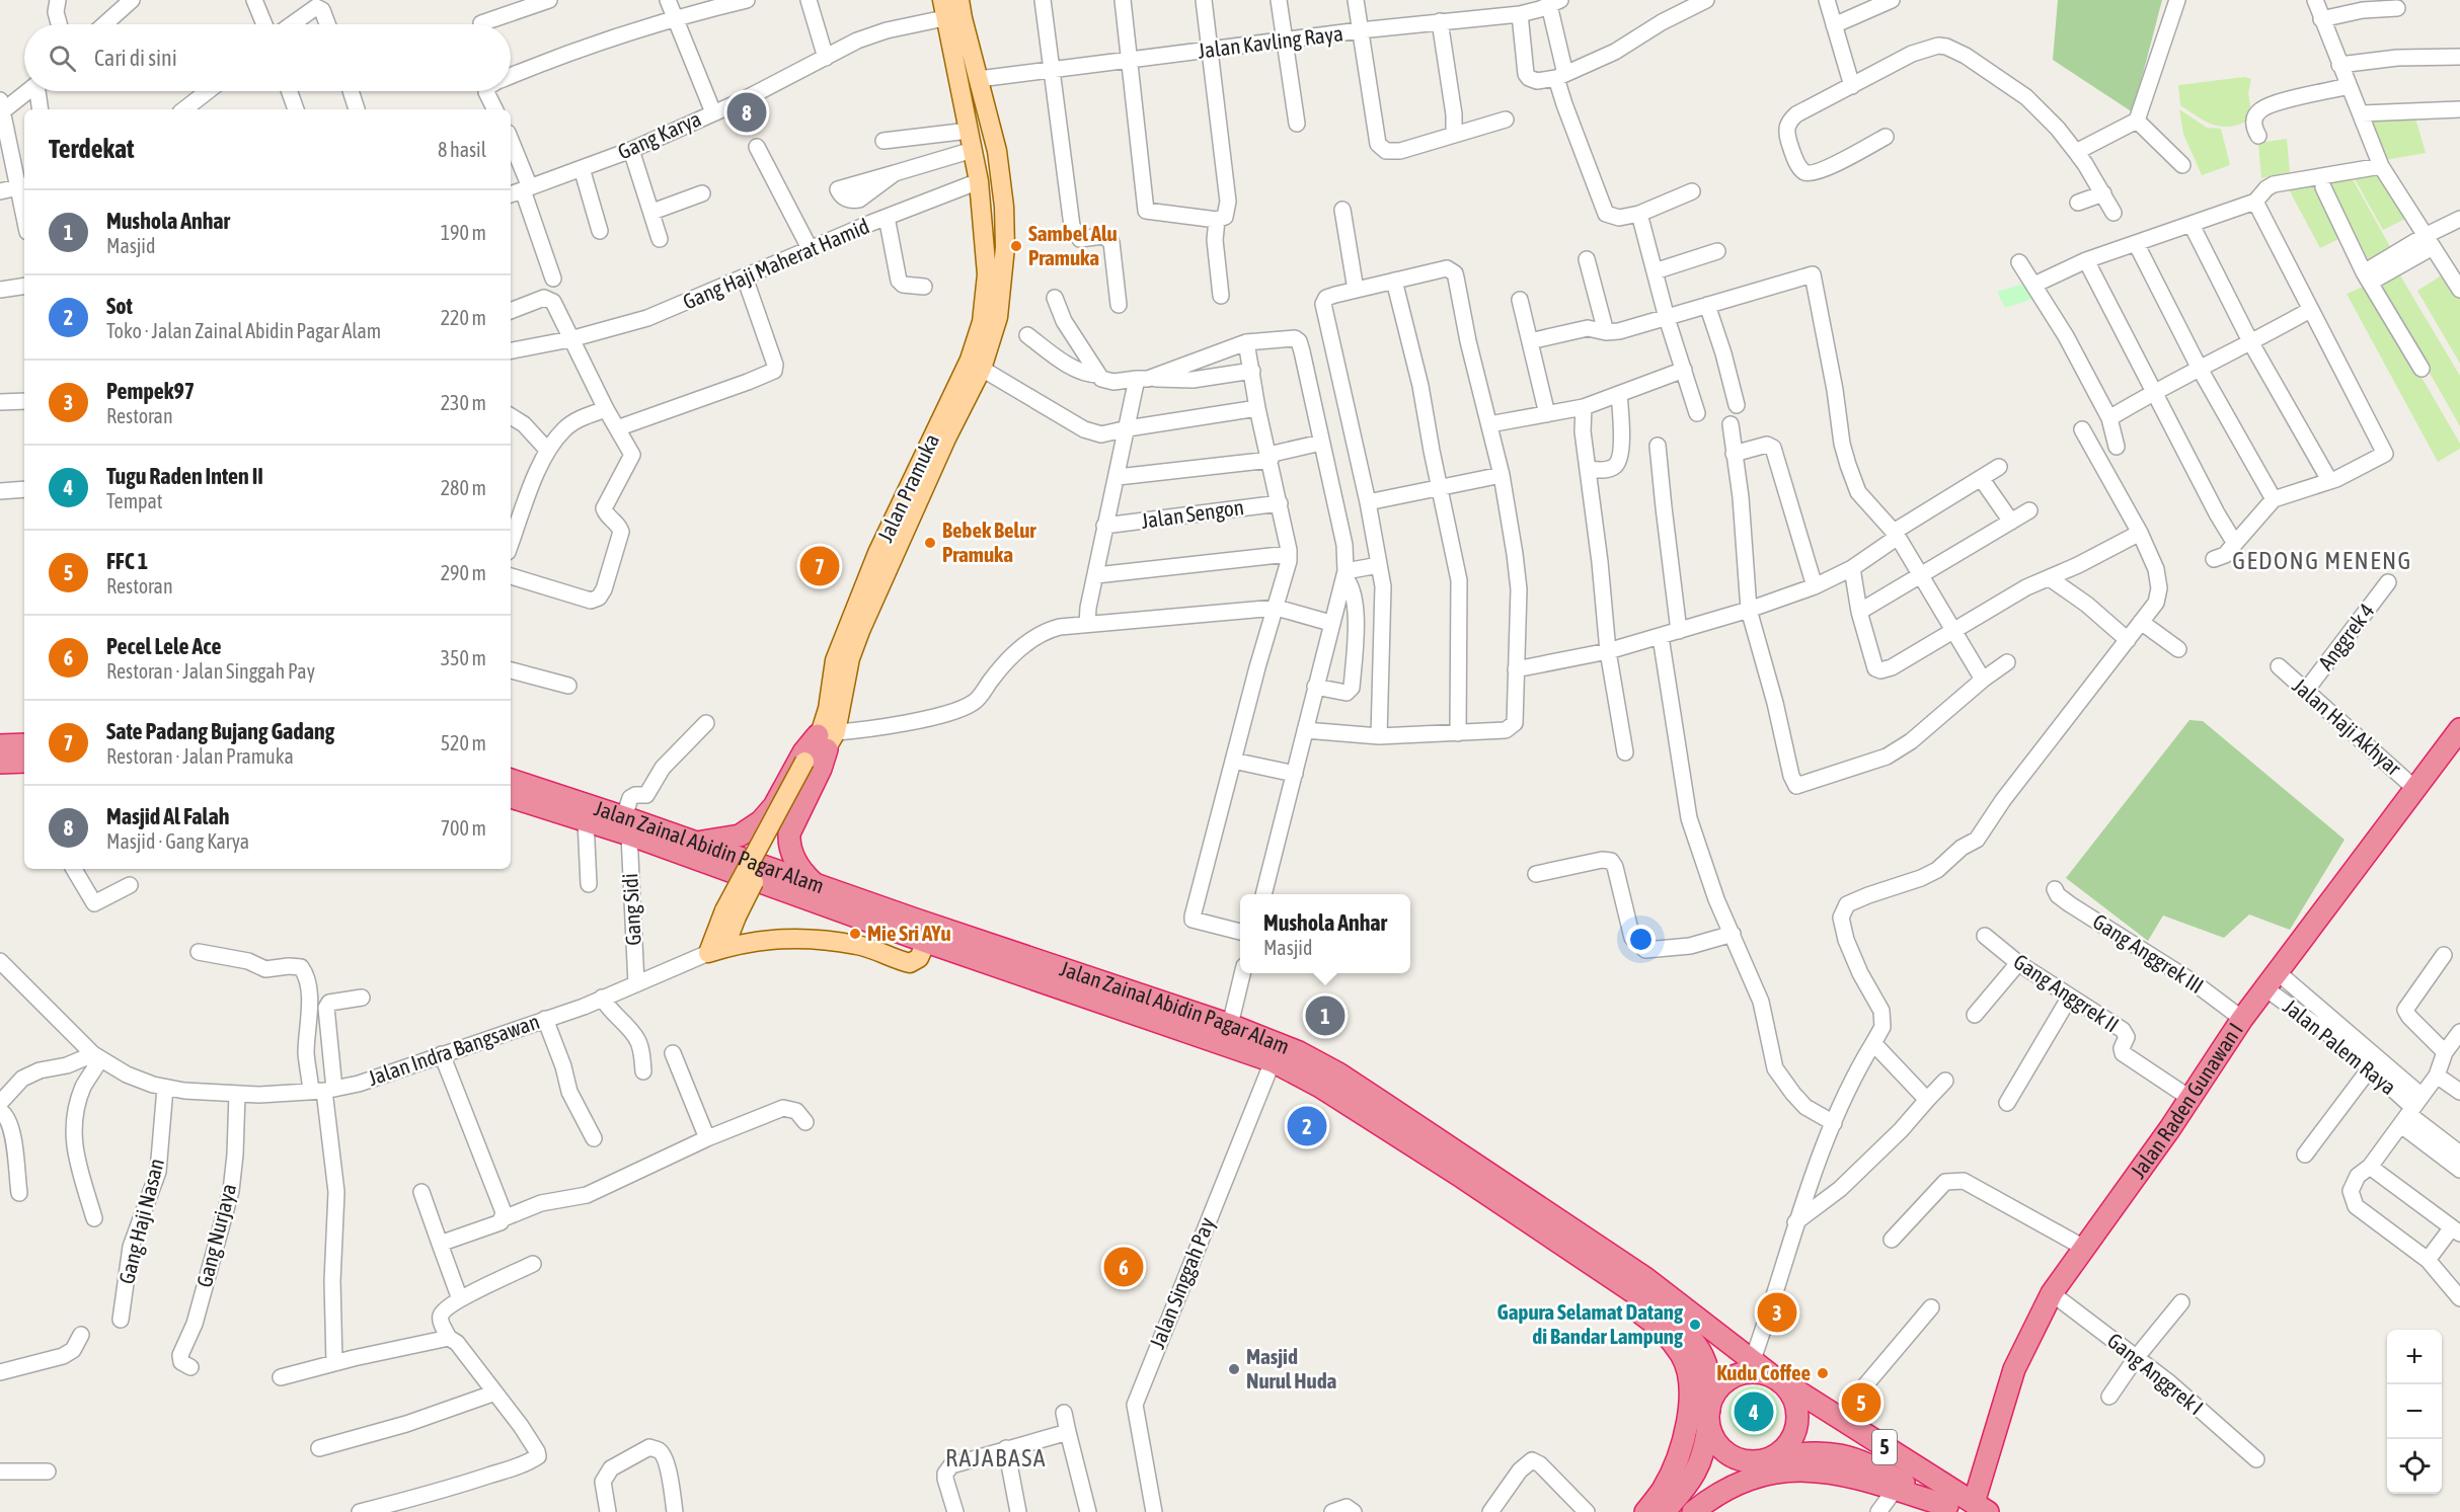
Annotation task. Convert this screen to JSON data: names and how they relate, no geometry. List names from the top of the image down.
{
  "streets": {
    "highway": ["Jalan Zainal Abidin Pagar Alam", "Jalan Raden Gunawan I", "5"],
    "main road": ["Jalan Pramuka", "Jalan Indra Bangsawan"],
    "street": [
      "Jalan Kavling Raya",
      "Gang Karya",
      "Gang Haji Maherat Hamid",
      "Jalan Sengon",
      "Anggrek 4",
      "Jalan Haji Akhyar",
      "Gang Sidi",
      "Gang Anggrek III",
      "Gang Anggrek II",
      "Jalan Palem Raya",
      "Gang Haji Nasan",
      "Gang Nurjaya",
      "Jalan Singgah Pay",
      "Gang Anggrek I"
    ]
  },
  "crossings": [
    ["Jalan Kavling Raya", "Jalan Pramuka"],
    ["Gang Karya", "Jalan Pramuka"],
    ["Gang Haji Maherat Hamid", "Jalan Pramuka"],
    ["Jalan Pramuka", "Jalan Indra Bangsawan"],
    ["Anggrek 4", "Jalan Haji Akhyar"],
    ["Jalan Haji Akhyar", "Jalan Raden Gunawan I"],
    ["Jalan Zainal Abidin Pagar Alam", "Gang Sidi"],
    ["Jalan Zainal Abidin Pagar Alam", "Jalan Indra Bangsawan"],
    ["Jalan Zainal Abidin Pagar Alam", "Jalan Singgah Pay"],
    ["Jalan Zainal Abidin Pagar Alam", "5"],
    ["Gang Sidi", "Jalan Indra Bangsawan"],
    ["Gang Anggrek III", "Jalan Raden Gunawan I"],
    ["Gang Anggrek II", "Jalan Raden Gunawan I"],
    ["Jalan Palem Raya", "Jalan Raden Gunawan I"],
    ["Jalan Indra Bangsawan", "Gang Haji Nasan"],
    ["Jalan Indra Bangsawan", "Gang Nurjaya"],
    ["Jalan Raden Gunawan I", "Gang Anggrek I"],
    ["Jalan Raden Gunawan I", "5"]
  ],
  "districts": ["GEDONG MENENG", "RAJABASA"],
  "places": [
    "Sambel Alu Pramuka",
    "Bebek Belur Pramuka",
    "Mie Sri AYu",
    "Gapura Selamat Datang di Bandar Lampung",
    "Masjid Nurul Huda",
    "Kudu Coffee"
  ],
  "page": {
    "search": "Cari di sini",
    "pins": [
      "8",
      "7",
      "1",
      "2",
      "6",
      "3",
      "5",
      "4"
    ],
    "heading": ["Terdekat", "8 hasil"],
    "list": [
      {
        "mark": "1",
        "name": "Mushola Anhar",
        "note": "Masjid",
        "value": "190 m"
      },
      {
        "mark": "2",
        "name": "Sot",
        "note": "Toko · Jalan Zainal Abidin Pagar Alam",
        "value": "220 m"
      },
      {
        "mark": "3",
        "name": "Pempek97",
        "note": "Restoran",
        "value": "230 m"
      },
      {
        "mark": "4",
        "name": "Tugu Raden Inten II",
        "note": "Tempat",
        "value": "280 m"
      },
      {
        "mark": "5",
        "name": "FFC 1",
        "note": "Restoran",
        "value": "290 m"
      },
      {
        "mark": "6",
        "name": "Pecel Lele Ace",
        "note": "Restoran · Jalan Singgah Pay",
        "value": "350 m"
      },
      {
        "mark": "7",
        "name": "Sate Padang Bujang Gadang",
        "note": "Restoran · Jalan Pramuka",
        "value": "520 m"
      },
      {
        "mark": "8",
        "name": "Masjid Al Falah",
        "note": "Masjid · Gang Karya",
        "value": "700 m"
      }
    ],
    "popup": ["Mushola Anhar", "Masjid"],
    "map_buttons": ["+", "−"]
  }
}
